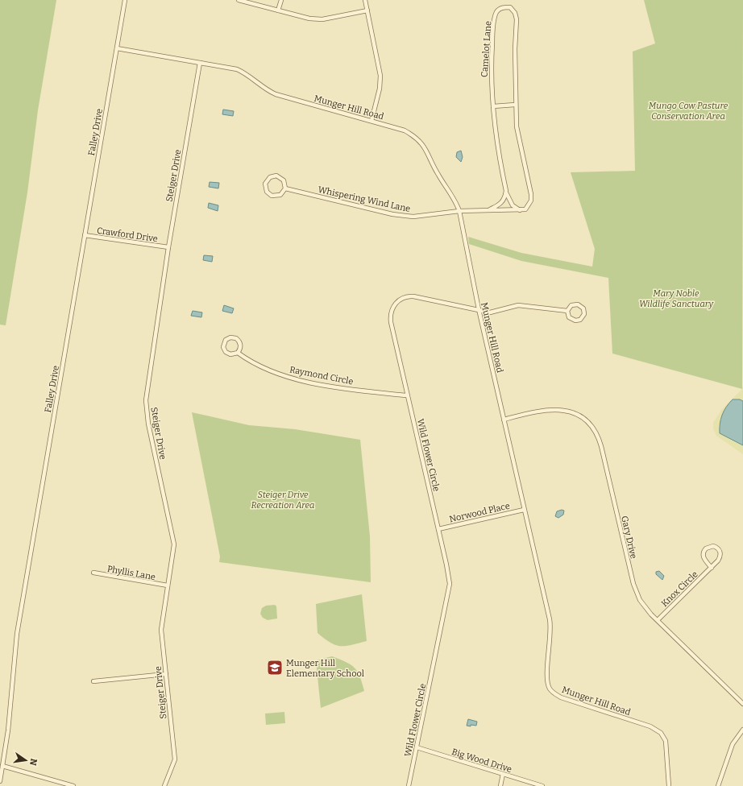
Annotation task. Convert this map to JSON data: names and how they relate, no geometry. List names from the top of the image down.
{
  "streets": {
    "street": [
      "Camelot Lane",
      "Munger Hill Road",
      "Falley Drive",
      "Steiger Drive",
      "Whispering Wind Lane",
      "Crawford Drive",
      "Raymond Circle",
      "Wild Flower Circle",
      "Norwood Place",
      "Gary Drive",
      "Phyllis Lane",
      "Knox Circle",
      "Big Wood Drive"
    ]
  },
  "crossings": [
    ["Munger Hill Road", "Falley Drive"],
    ["Munger Hill Road", "Steiger Drive"],
    ["Munger Hill Road", "Whispering Wind Lane"],
    ["Munger Hill Road", "Wild Flower Circle"],
    ["Munger Hill Road", "Norwood Place"],
    ["Munger Hill Road", "Gary Drive"],
    ["Falley Drive", "Crawford Drive"],
    ["Steiger Drive", "Crawford Drive"],
    ["Steiger Drive", "Phyllis Lane"],
    ["Raymond Circle", "Wild Flower Circle"],
    ["Wild Flower Circle", "Norwood Place"],
    ["Wild Flower Circle", "Big Wood Drive"],
    ["Gary Drive", "Knox Circle"]
  ],
  "parks": ["Mungo Cow Pasture Conservation Area", "Mary Noble Wildlife Sanctuary", "Steiger Drive Recreation Area"],
  "places": {
    "school or university": ["Munger Hill Elementary School"]
  },
  "north": "right"
}
